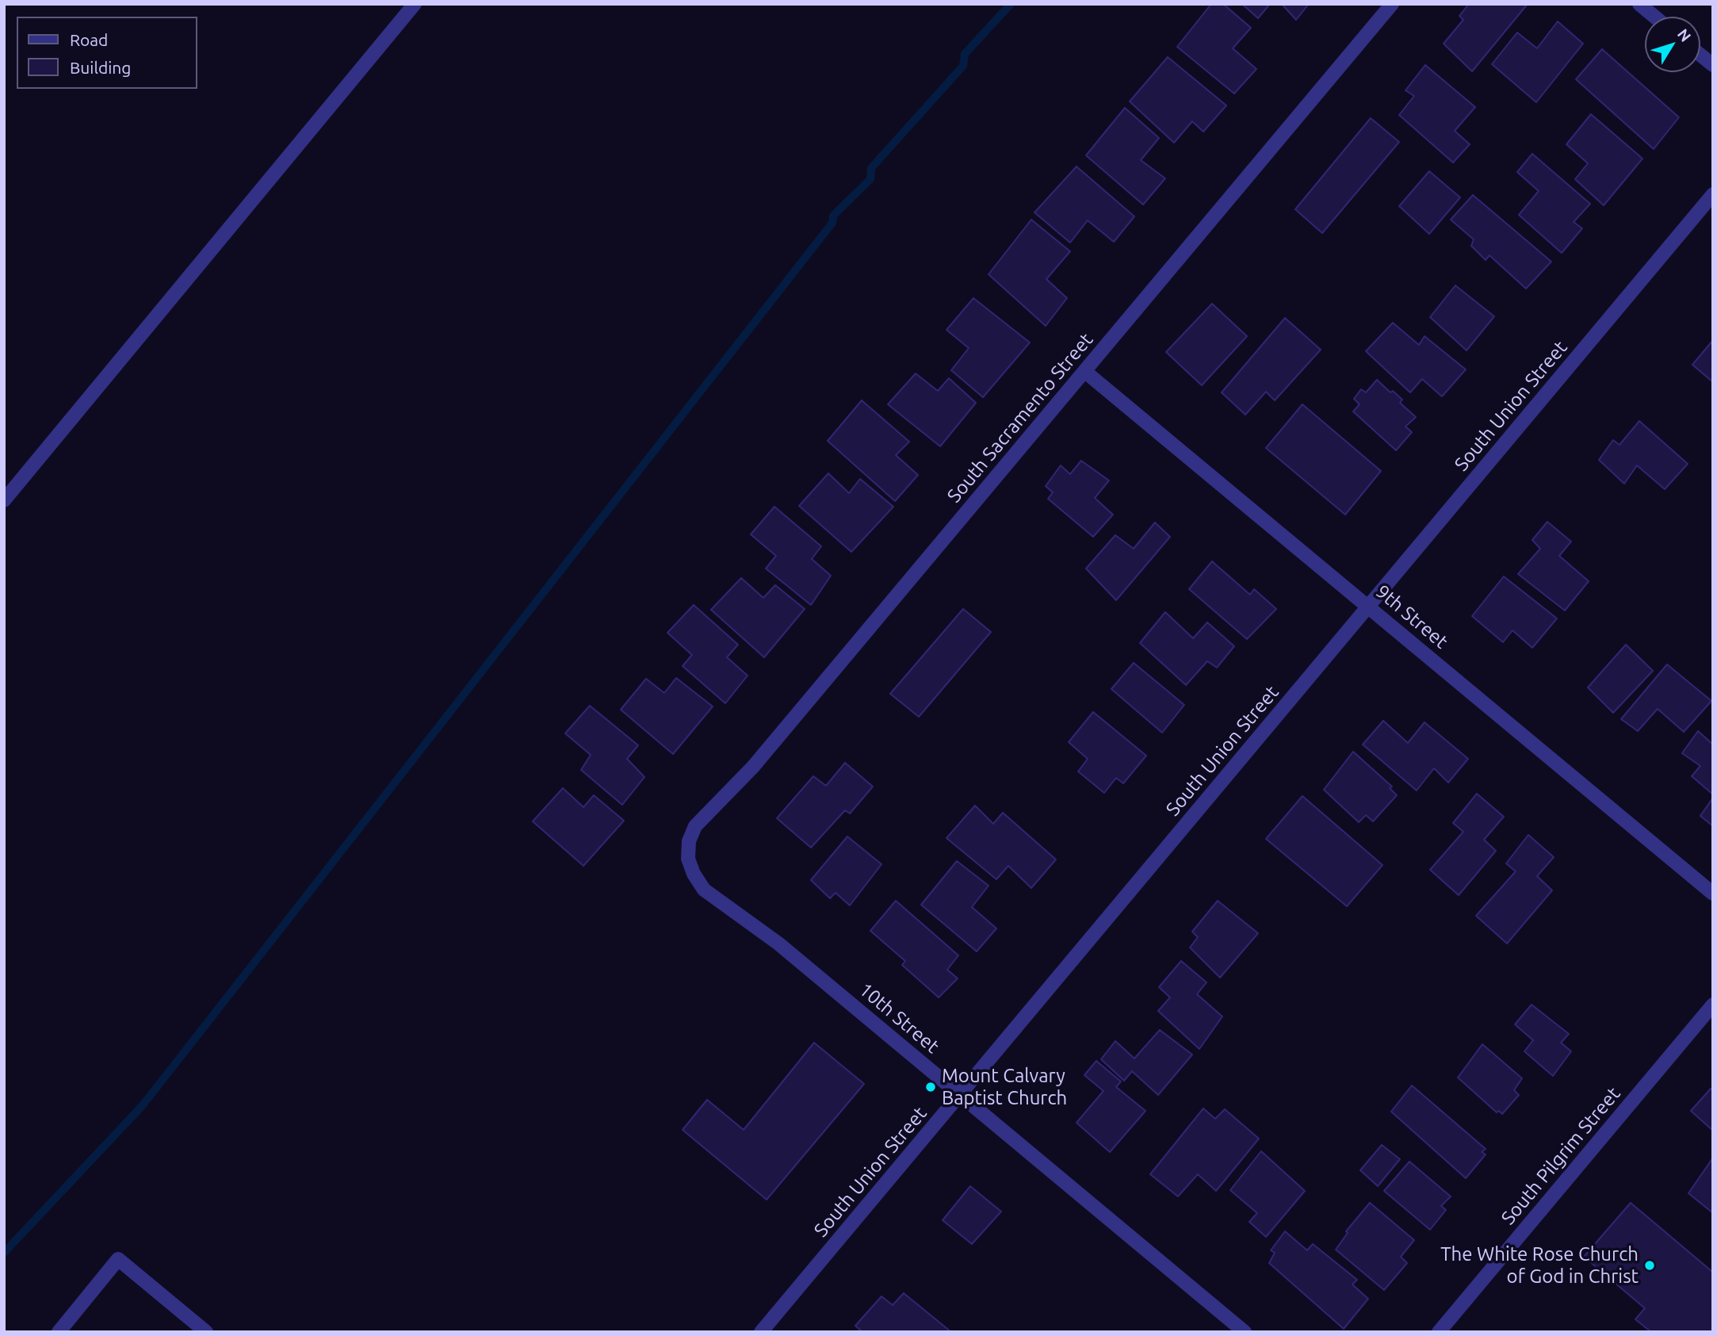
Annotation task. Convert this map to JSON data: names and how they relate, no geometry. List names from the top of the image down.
{
  "streets": {
    "street": [
      "South Union Street",
      "South Sacramento Street",
      "9th Street",
      "10th Street",
      "South Pilgrim Street"
    ]
  },
  "crossings": [
    ["South Union Street", "9th Street"],
    ["South Union Street", "10th Street"],
    ["South Sacramento Street", "9th Street"],
    ["South Sacramento Street", "10th Street"]
  ],
  "places": ["Mount Calvary Baptist Church", "The White Rose Church of God in Christ"],
  "legend": ["Road", "Building"],
  "north": "top right"
}
